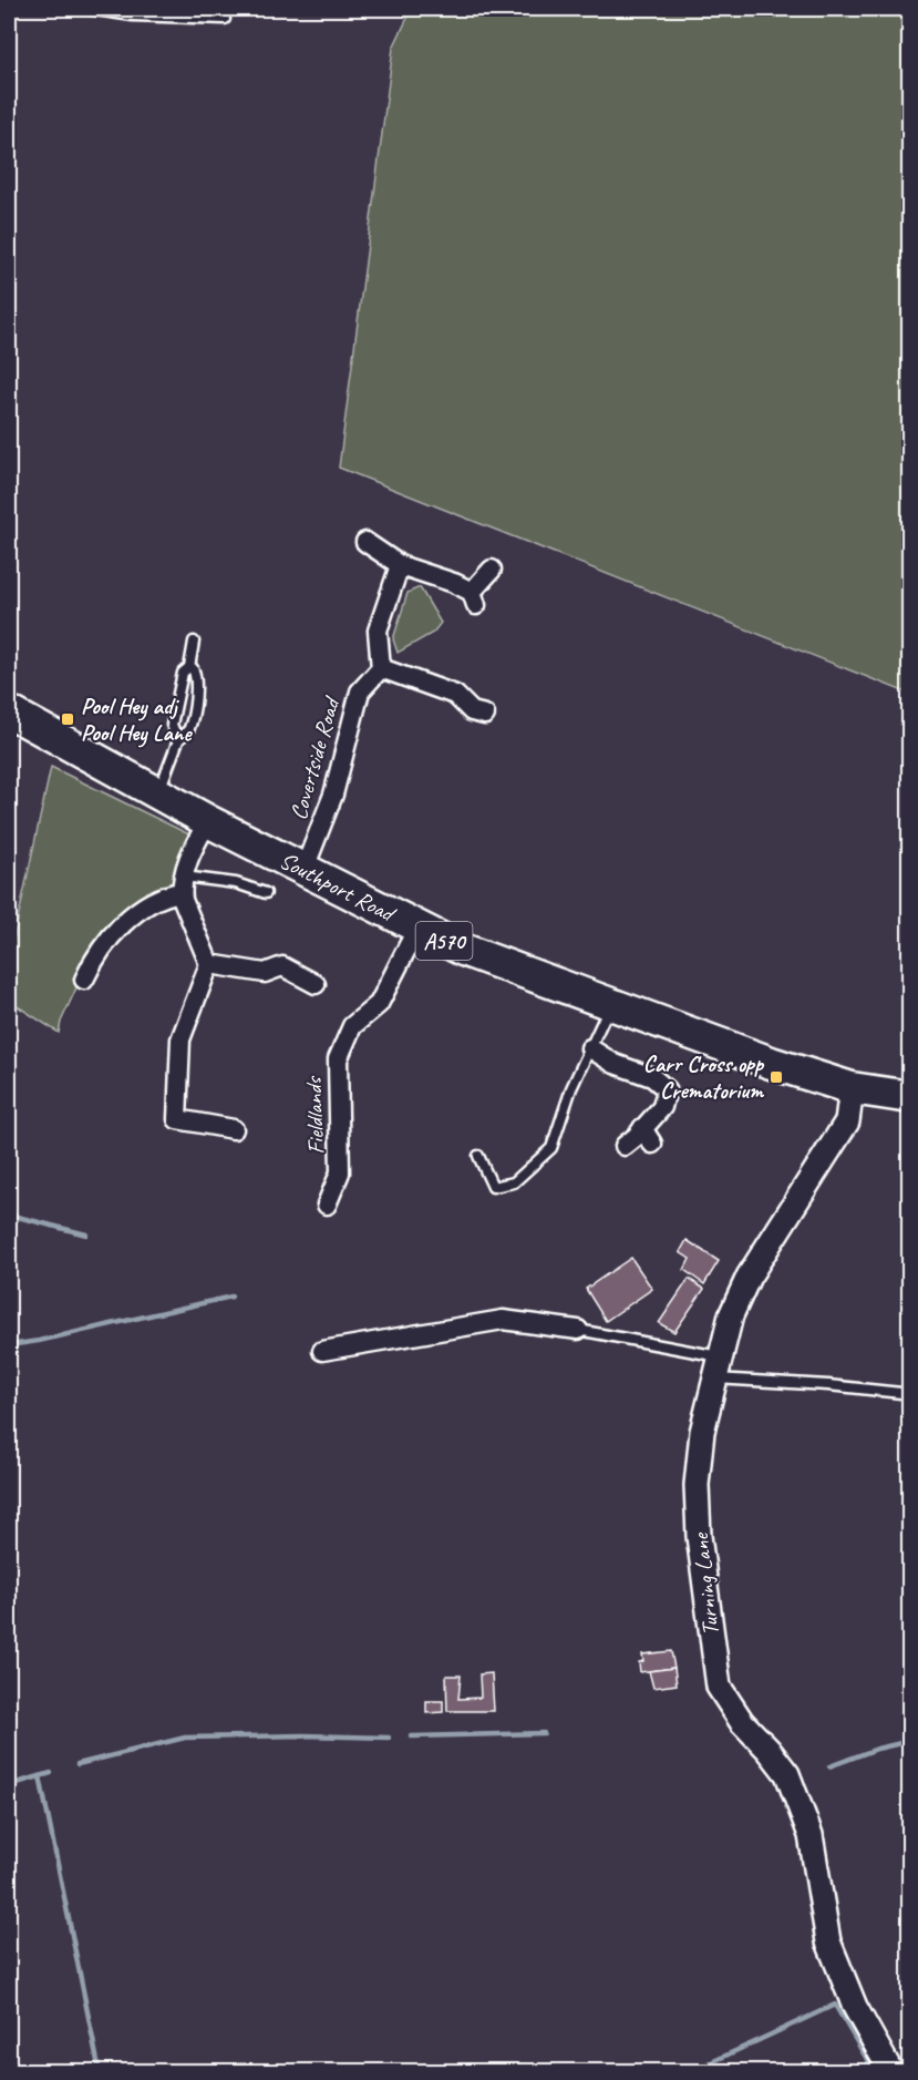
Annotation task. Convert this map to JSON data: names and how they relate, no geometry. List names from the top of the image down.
{
  "streets": {
    "highway": ["Southport Road", "A570"],
    "street": ["Covertside Road", "Fieldlands", "Turning Lane"]
  },
  "crossings": [
    ["Covertside Road", "Southport Road"],
    ["Southport Road", "Fieldlands"],
    ["Southport Road", "Turning Lane"]
  ],
  "places": {
    "transit": ["Pool Hey adj Pool Hey Lane", "Carr Cross opp Crematorium"]
  }
}
